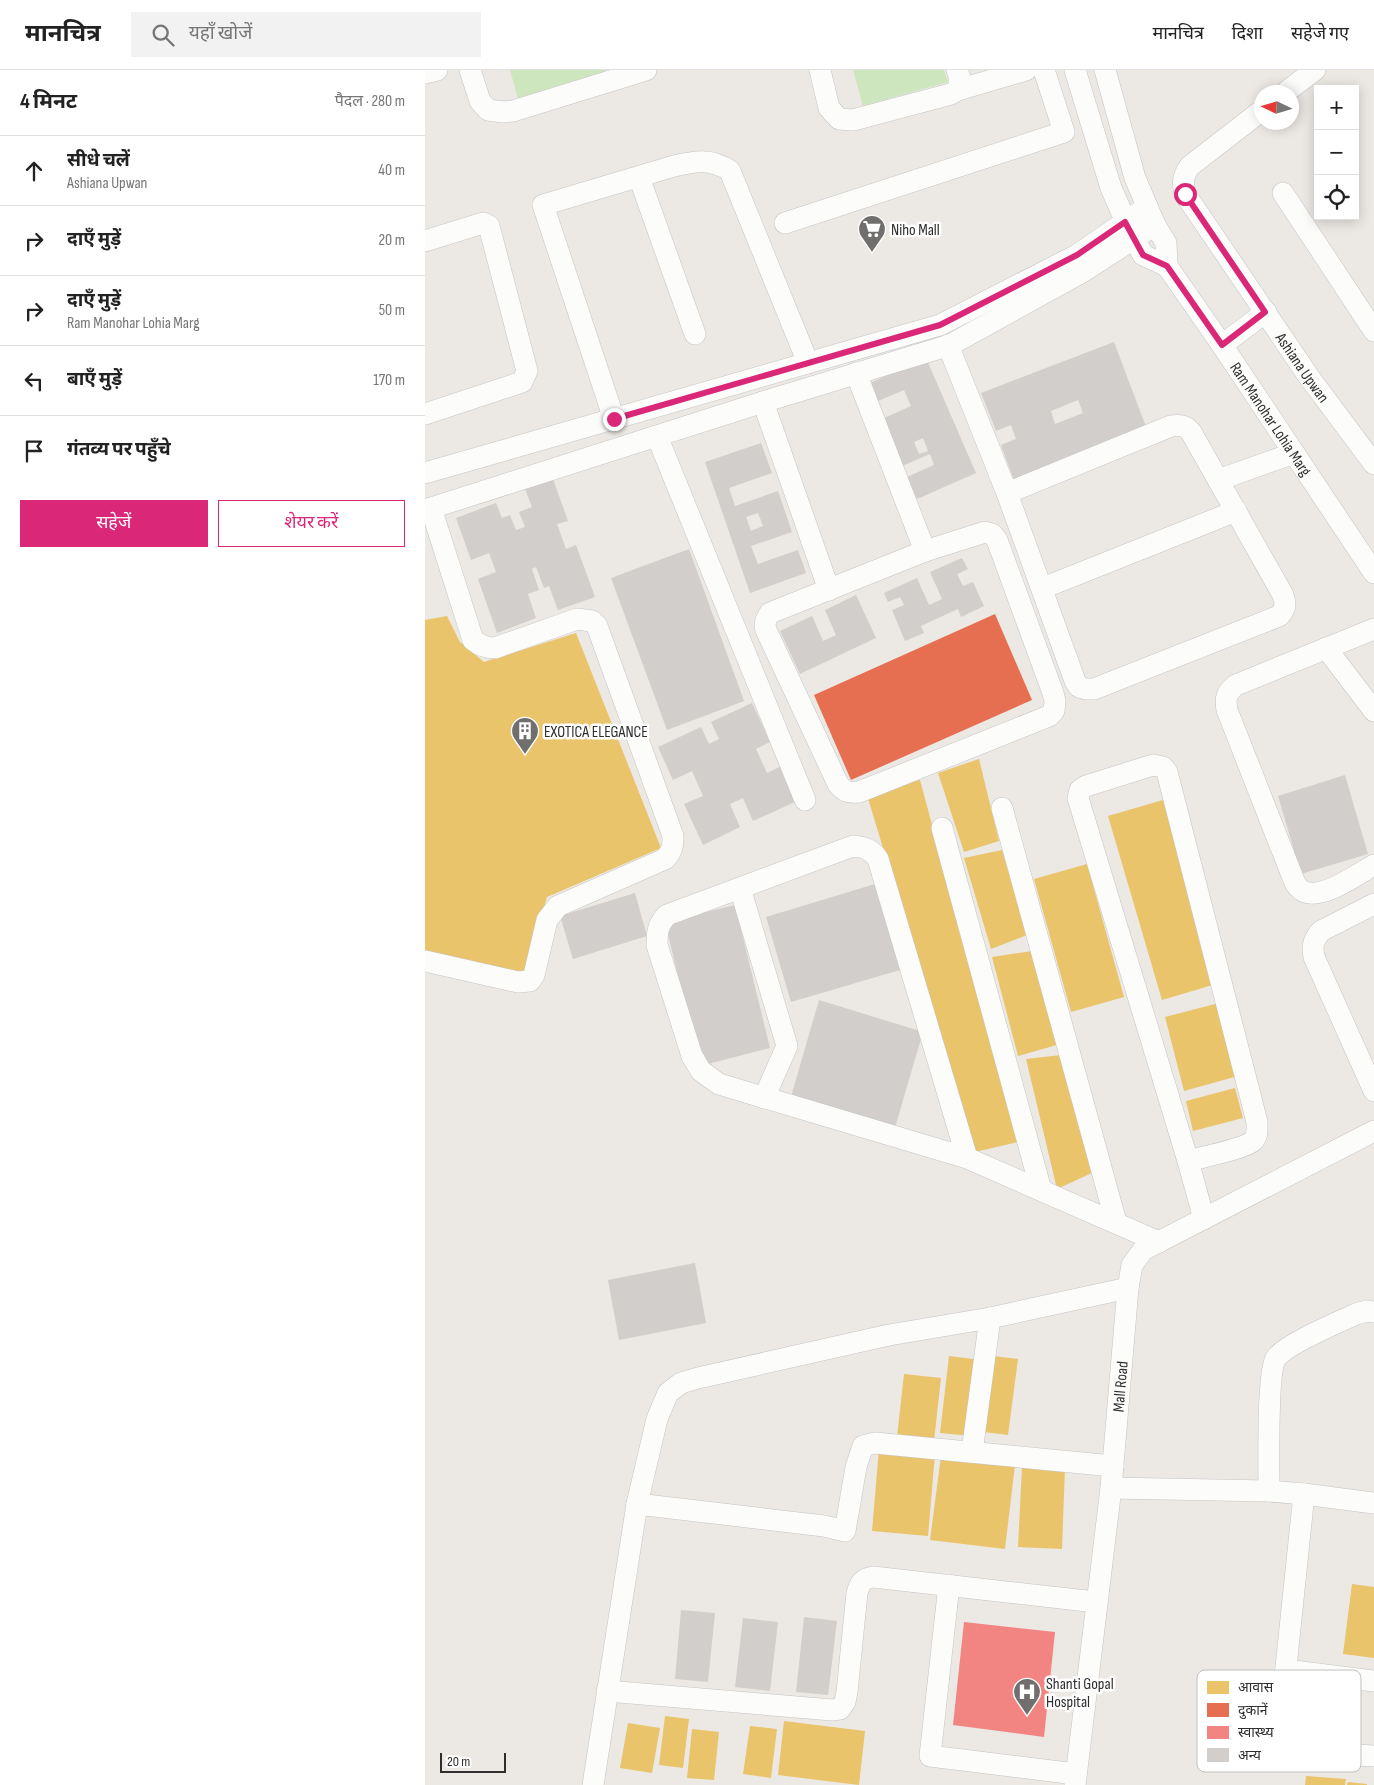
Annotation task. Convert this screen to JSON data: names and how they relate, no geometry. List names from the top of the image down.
{
  "streets": {
    "street": ["Ashiana Upwan", "Ram Manohar Lohia Marg", "Mall Road"]
  },
  "places": {
    "supermarket": ["Niho Mall"],
    "building": ["EXOTICA ELEGANCE"],
    "hospital": ["Shanti Gopal Hospital"]
  },
  "legend": [
    "आवास",
    "दुकानें",
    "स्वास्थ्य",
    "अन्य"
  ],
  "scale_bar": "20 m",
  "north": "left",
  "page": {
    "header": "मानचित्र",
    "search": "यहाँ खोजें",
    "nav": ["मानचित्र", "दिशा", "सहेजे गए"],
    "heading": ["4 मिनट", "पैदल · 280 m"],
    "map_buttons": ["+", "−"],
    "list": [
      ["सीधे चलें", "Ashiana Upwan", "40 m"],
      ["दाएँ मुड़ें", "20 m"],
      ["दाएँ मुड़ें", "Ram Manohar Lohia Marg", "50 m"],
      ["बाएँ मुड़ें", "170 m"],
      "गंतव्य पर पहुँचे"
    ],
    "buttons": ["सहेजें", "शेयर करें"],
    "scale": "20 m"
  }
}
